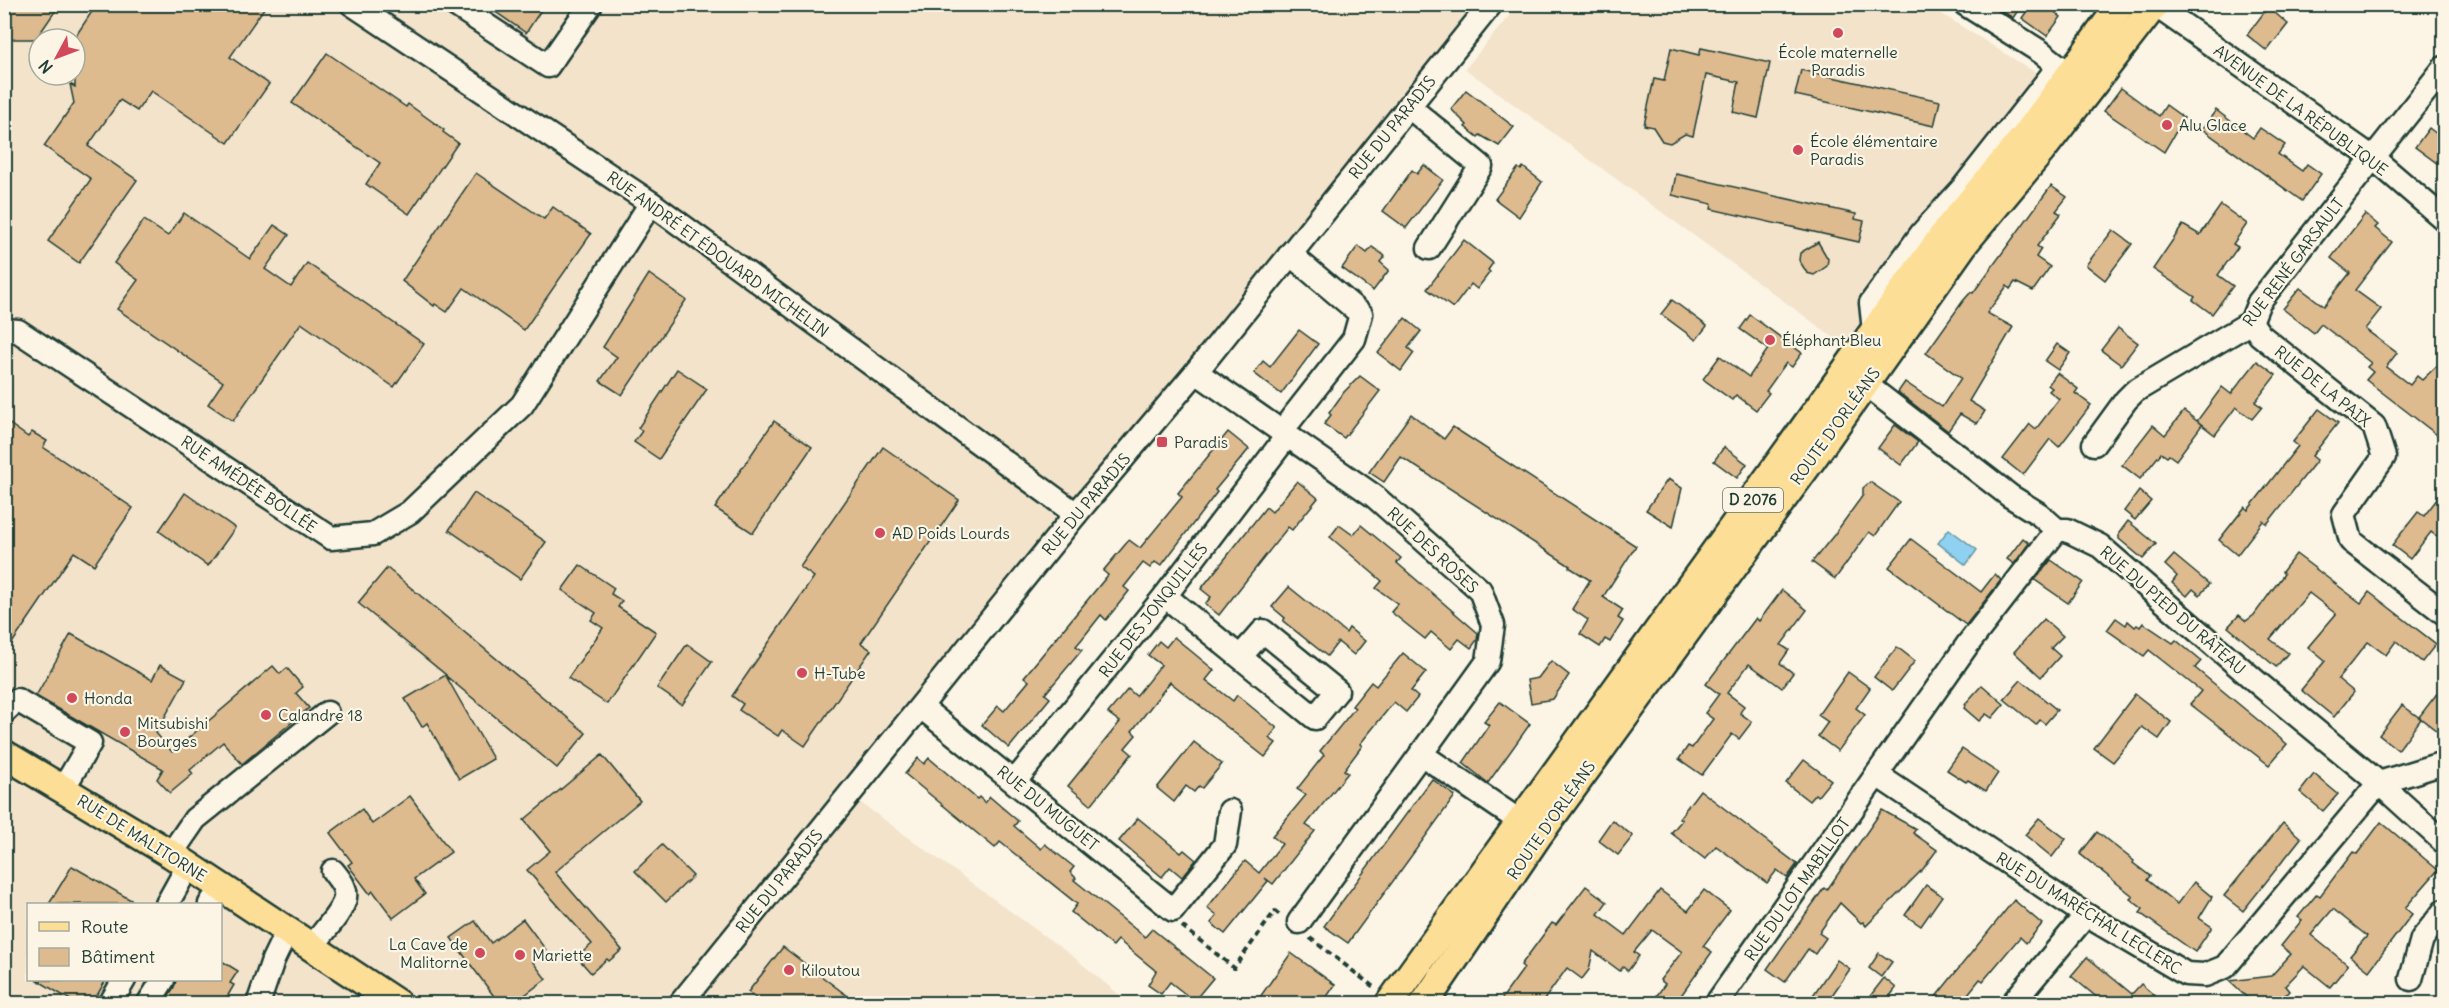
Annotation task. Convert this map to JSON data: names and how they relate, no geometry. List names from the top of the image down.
{
  "streets": {
    "main road": ["ROUTE D'ORLÉANS", "D 2076", "RUE DE MALITORNE"],
    "street": [
      "AVENUE DE LA RÉPUBLIQUE",
      "RUE DU PARADIS",
      "RUE ANDRÉ ET ÉDOUARD MICHELIN",
      "RUE RENÉ GARSAULT",
      "RUE DE LA PAIX",
      "RUE AMÉDÉE BOLLÉE",
      "RUE DES ROSES",
      "RUE DES JONQUILLES",
      "RUE DU PIED DU RÂTEAU",
      "RUE DU MUGUET",
      "RUE DU LOT MABILLOT",
      "RUE DU MARÉCHAL LECLERC"
    ]
  },
  "crossings": [
    ["AVENUE DE LA RÉPUBLIQUE", "RUE RENÉ GARSAULT"],
    ["AVENUE DE LA RÉPUBLIQUE", "ROUTE D'ORLÉANS"],
    ["RUE DU PARADIS", "RUE ANDRÉ ET ÉDOUARD MICHELIN"],
    ["RUE DU PARADIS", "RUE DES ROSES"],
    ["RUE DU PARADIS", "RUE DES JONQUILLES"],
    ["RUE DU PARADIS", "RUE DU MUGUET"],
    ["RUE ANDRÉ ET ÉDOUARD MICHELIN", "RUE AMÉDÉE BOLLÉE"],
    ["RUE RENÉ GARSAULT", "RUE DE LA PAIX"],
    ["RUE DES ROSES", "RUE DES JONQUILLES"],
    ["RUE DES JONQUILLES", "RUE DU MUGUET"],
    ["RUE DU PIED DU RÂTEAU", "RUE DU MARÉCHAL LECLERC"],
    ["RUE DU LOT MABILLOT", "RUE DU MARÉCHAL LECLERC"]
  ],
  "places": {
    "other": [
      "École maternelle Paradis",
      "Alu Glace",
      "École élémentaire Paradis",
      "Éléphant Bleu",
      "AD Poids Lourds",
      "H-Tube",
      "Honda",
      "Calandre 18",
      "Mitsubishi Bourges",
      "La Cave de Malitorne",
      "Mariette",
      "Kiloutou"
    ],
    "transit": ["Paradis"]
  },
  "legend": ["Route", "Bâtiment"],
  "north": "bottom left"
}
